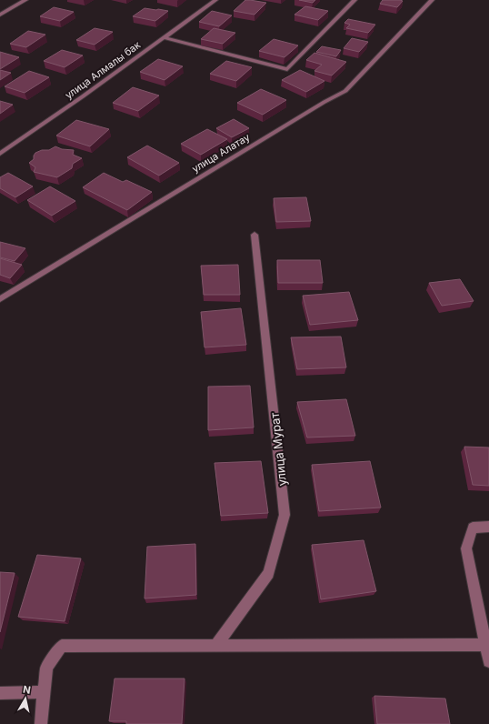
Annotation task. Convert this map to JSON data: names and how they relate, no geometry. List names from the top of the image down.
{
  "streets": {
    "street": ["улица Алмалы бак", "улица Алатау", "улица Мурат"]
  },
  "north": "top"
}
